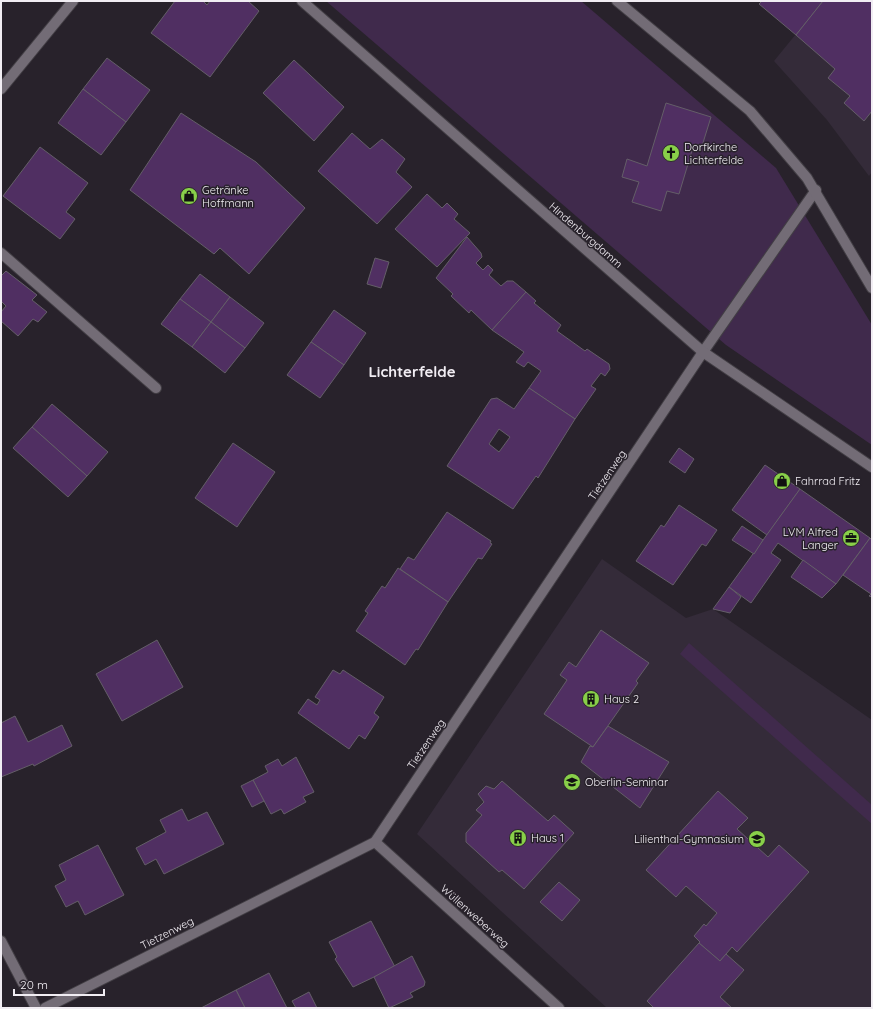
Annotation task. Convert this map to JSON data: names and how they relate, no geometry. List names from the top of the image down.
{
  "streets": {
    "street": ["Hindenburgdamm", "Tietzenweg", "Wüllenweberweg"]
  },
  "crossings": [
    ["Hindenburgdamm", "Tietzenweg"],
    ["Tietzenweg", "Wüllenweberweg"]
  ],
  "districts": ["Lichterfelde"],
  "places": {
    "church": ["Dorfkirche Lichterfelde"],
    "shop": ["Getränke Hoffmann", "Fahrrad Fritz"],
    "office": ["LVM Alfred Langer"],
    "building": ["Haus 2", "Haus 1"],
    "school or university": ["Oberlin-Seminar", "Lilienthal-Gymnasium"]
  },
  "scale_bar": "20 m"
}
